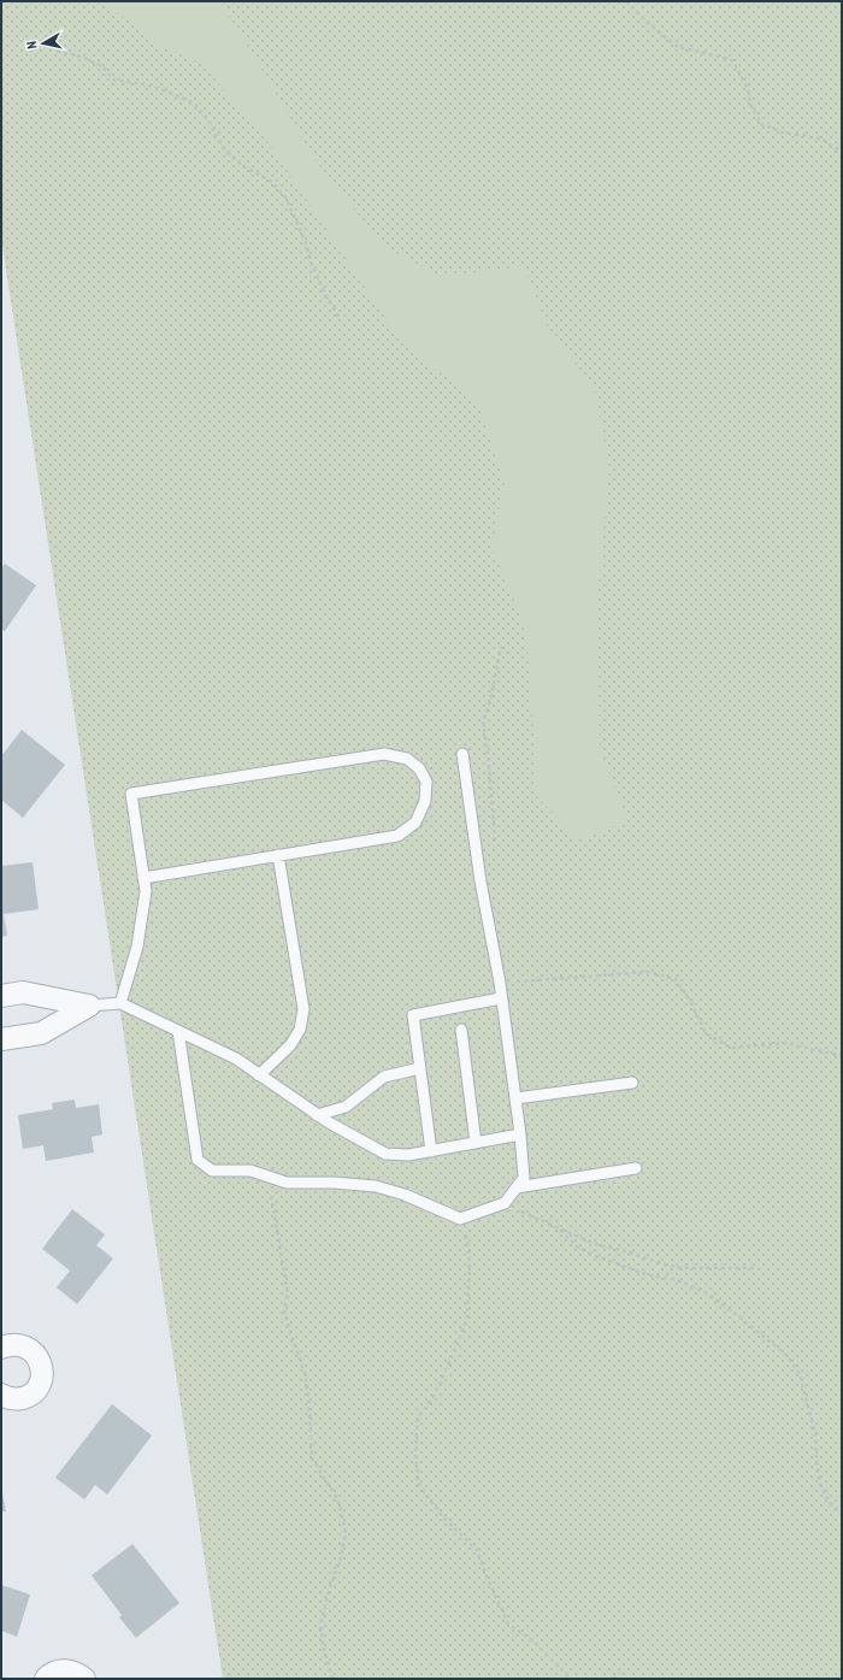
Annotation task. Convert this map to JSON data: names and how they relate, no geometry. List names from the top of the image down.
{
  "north": "left"
}
